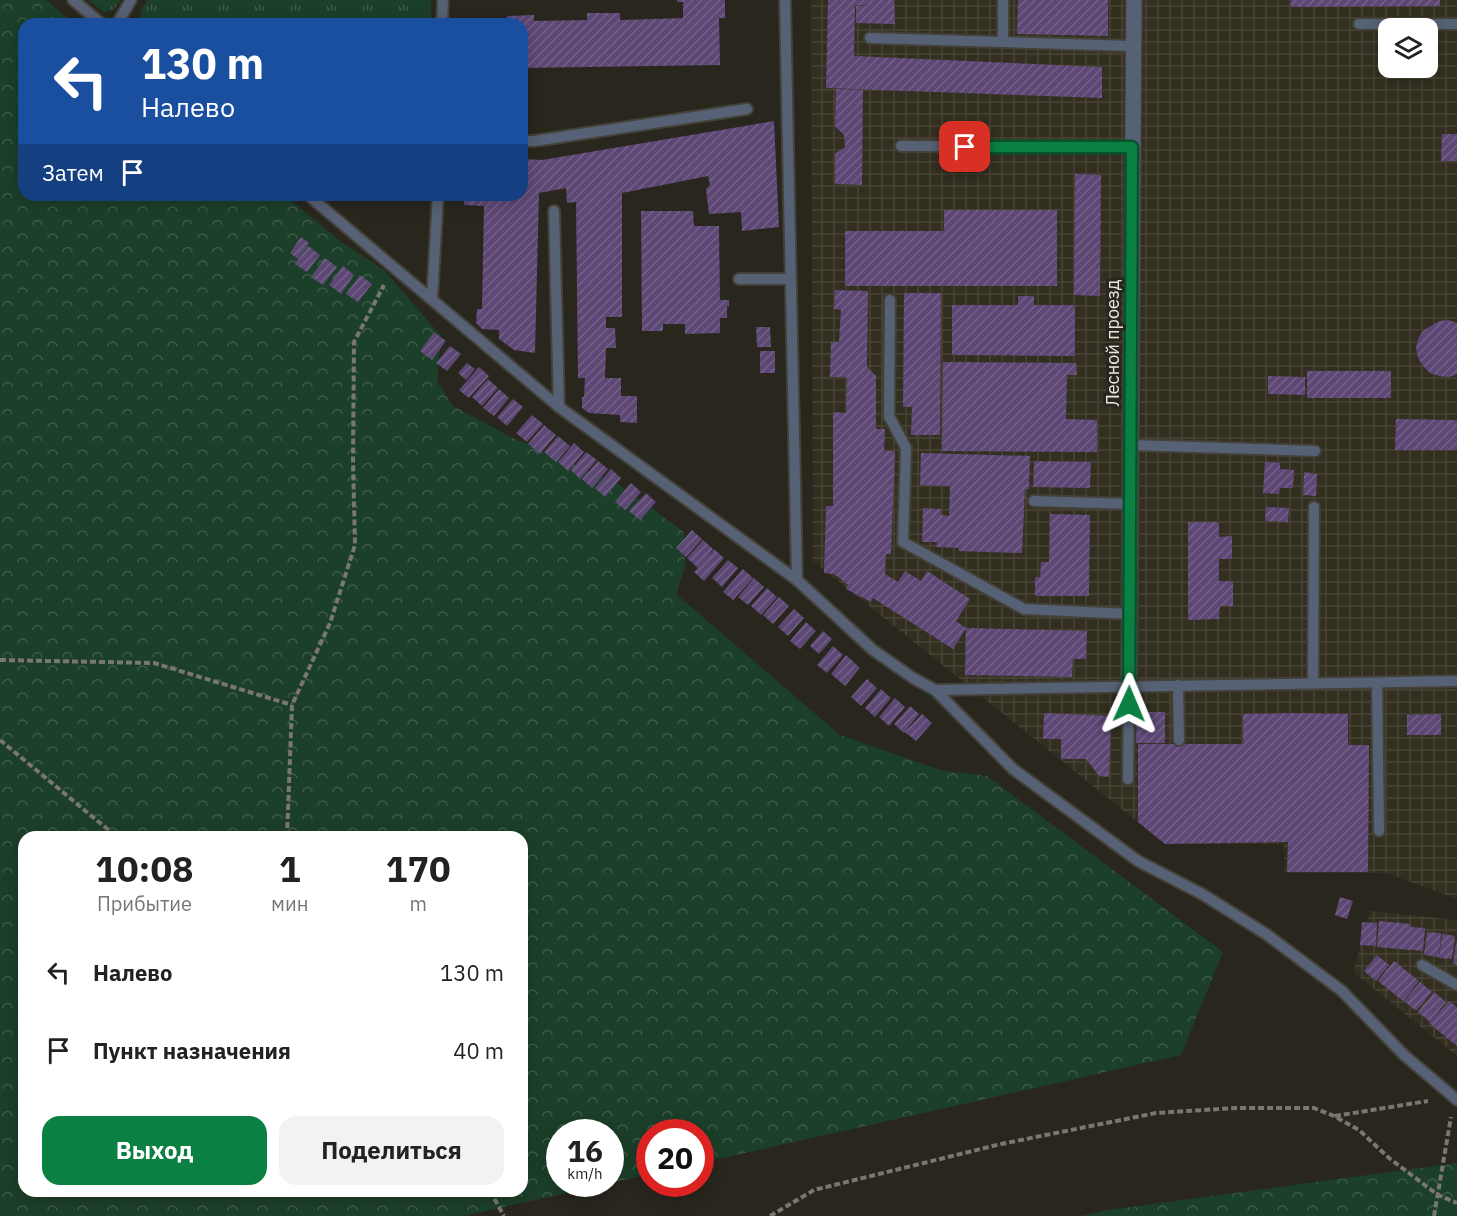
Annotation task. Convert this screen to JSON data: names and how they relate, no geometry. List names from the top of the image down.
{
  "streets": {
    "street": ["Лесной проезд"]
  },
  "page": {
    "turn": ["130 m", "Налево"],
    "then": "Затем",
    "eta": [
      "10:08",
      "Прибытие",
      "1",
      "мин",
      "170",
      "m"
    ],
    "list": [
      {
        "name": "Налево",
        "value": "130 m"
      },
      {
        "name": "Пункт назначения",
        "value": "40 m"
      }
    ],
    "buttons": ["Выход", "Поделиться"],
    "speed": "16 km/h",
    "limit": "20"
  }
}
